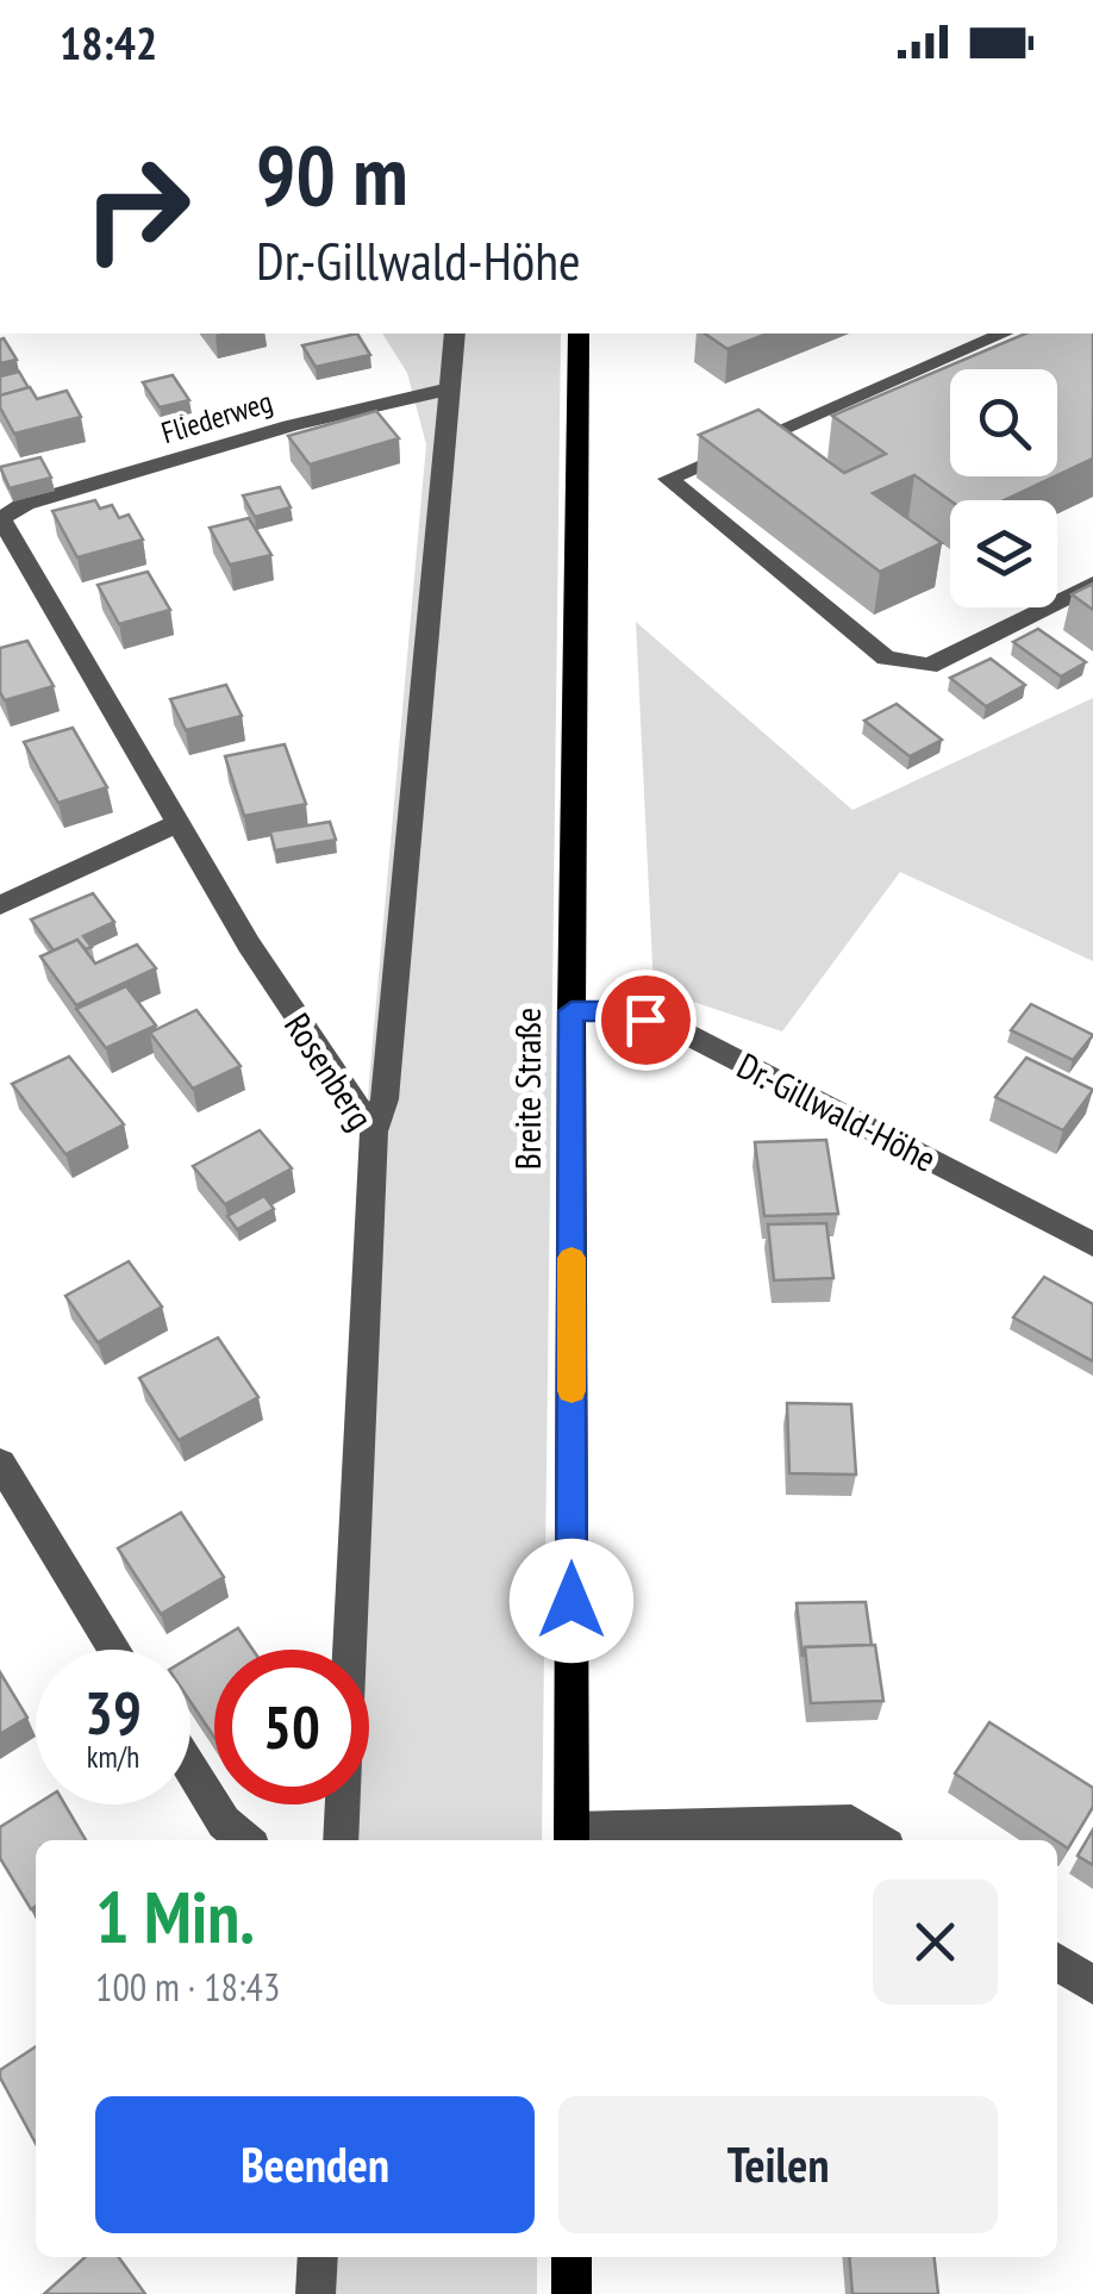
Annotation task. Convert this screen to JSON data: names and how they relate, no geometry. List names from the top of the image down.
{
  "streets": {
    "main road": ["Breite Straße"],
    "street": ["Fliederweg", "Rosenberg", "Dr.-Gillwald-Höhe"]
  },
  "crossings": [
    ["Fliederweg", "Rosenberg"],
    ["Breite Straße", "Dr.-Gillwald-Höhe"]
  ],
  "page": {
    "status": "18:42",
    "turn": ["90 m", "Dr.-Gillwald-Höhe"],
    "speed": "39 km/h",
    "limit": "50",
    "heading": ["1 Min.", "100 m · 18:43"],
    "buttons": ["Beenden", "Teilen"]
  }
}
